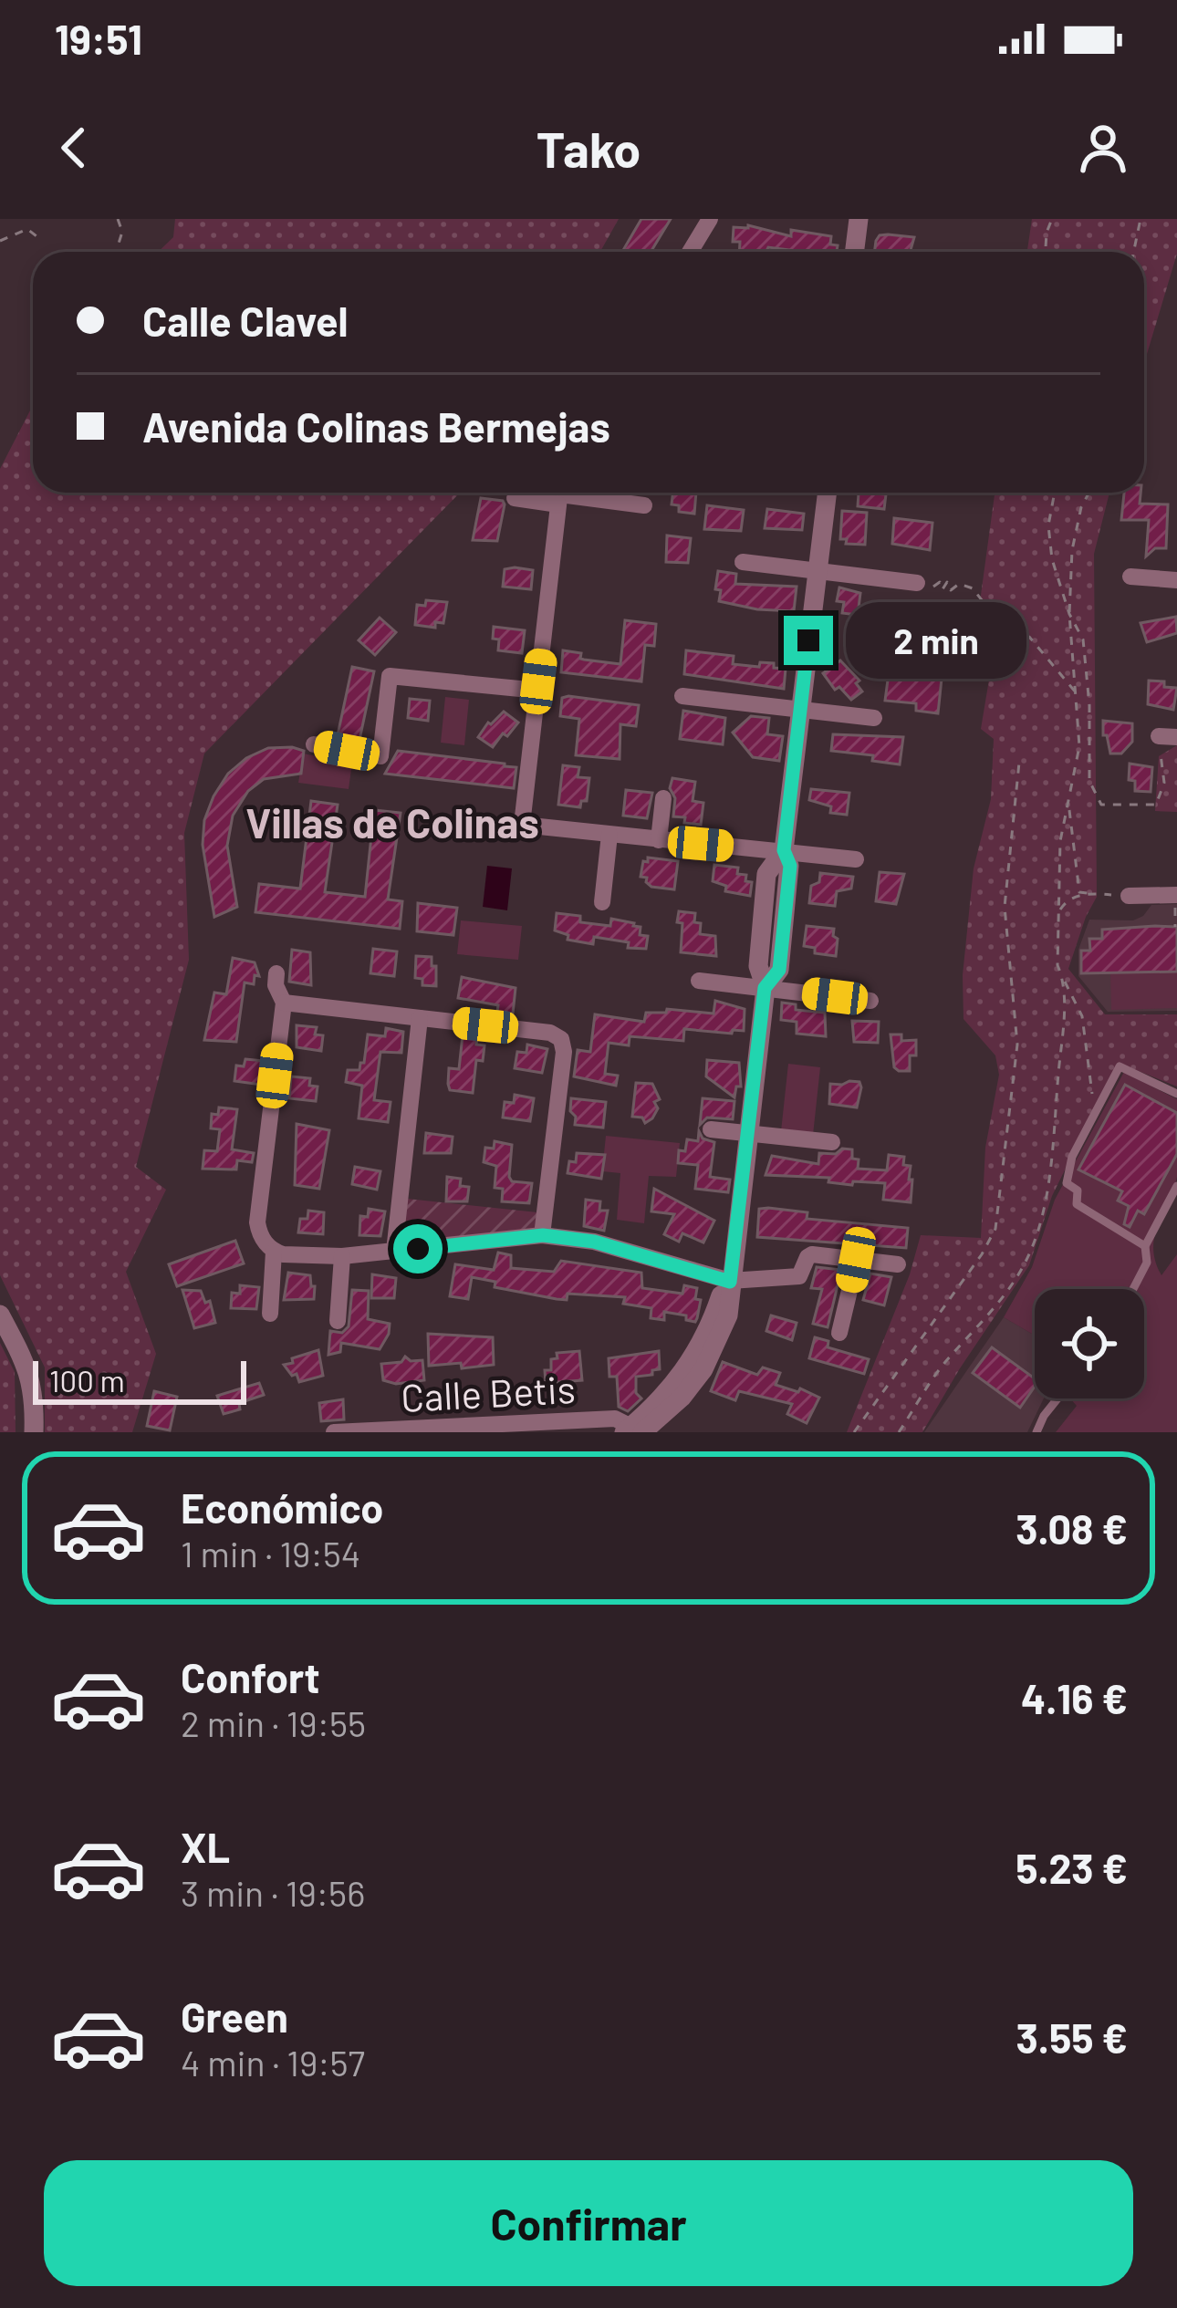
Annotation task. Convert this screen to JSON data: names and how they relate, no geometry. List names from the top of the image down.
{
  "streets": {
    "street": ["Calle Betis"]
  },
  "districts": ["Villas de Colinas"],
  "scale_bar": "100 m",
  "page": {
    "status": "19:51",
    "header": "Tako",
    "banner": ["Calle Clavel", "Avenida Colinas Bermejas"],
    "bubble": "2 min",
    "scale": "100 m",
    "list": [
      {
        "name": "Económico",
        "note": "1 min · 19:54",
        "value": "3.08 €"
      },
      {
        "name": "Confort",
        "note": "2 min · 19:55",
        "value": "4.16 €"
      },
      {
        "name": "XL",
        "note": "3 min · 19:56",
        "value": "5.23 €"
      },
      {
        "name": "Green",
        "note": "4 min · 19:57",
        "value": "3.55 €"
      }
    ],
    "buttons": "Confirmar"
  }
}
